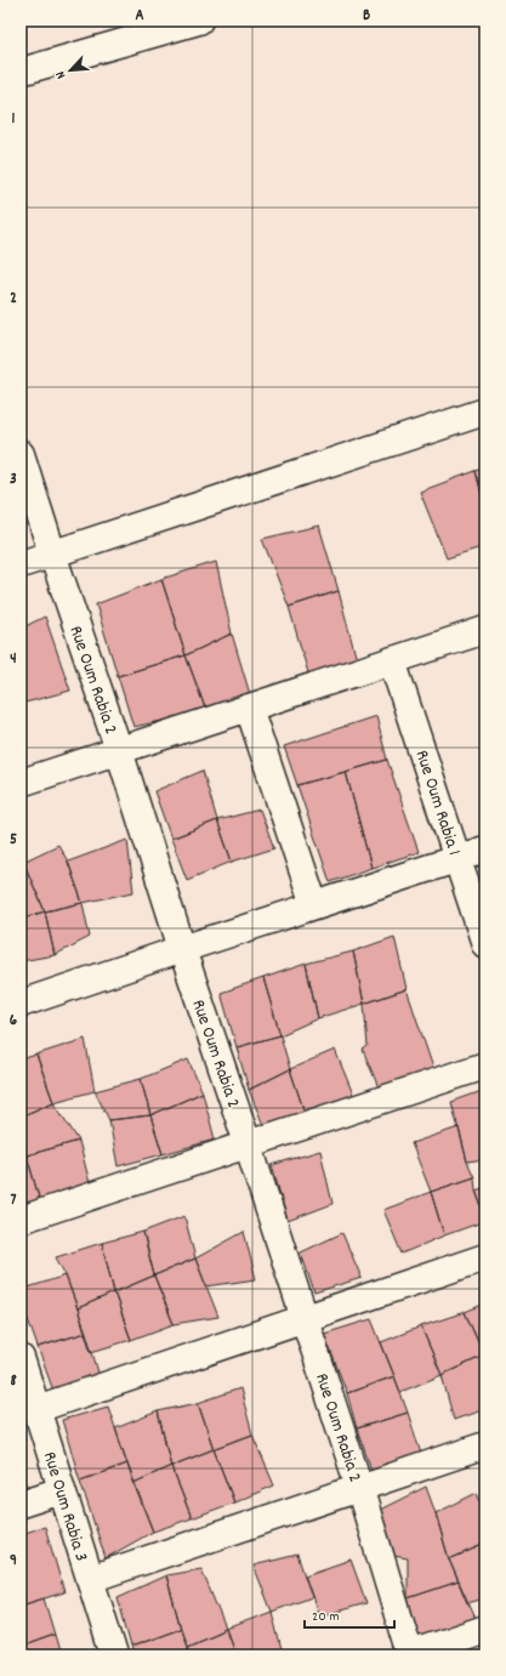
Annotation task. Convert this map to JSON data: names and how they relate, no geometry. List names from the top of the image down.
{
  "streets": {
    "street": ["Rue Oum Rabia 2", "Rue Oum Rabia 1", "Rue Oum Rabia 3"]
  },
  "scale_bar": "20 m",
  "north": "bottom left",
  "grid": {
    "columns": ["A", "B"],
    "rows": [
      "1",
      "2",
      "3",
      "4",
      "5",
      "6",
      "7",
      "8",
      "9"
    ]
  }
}
